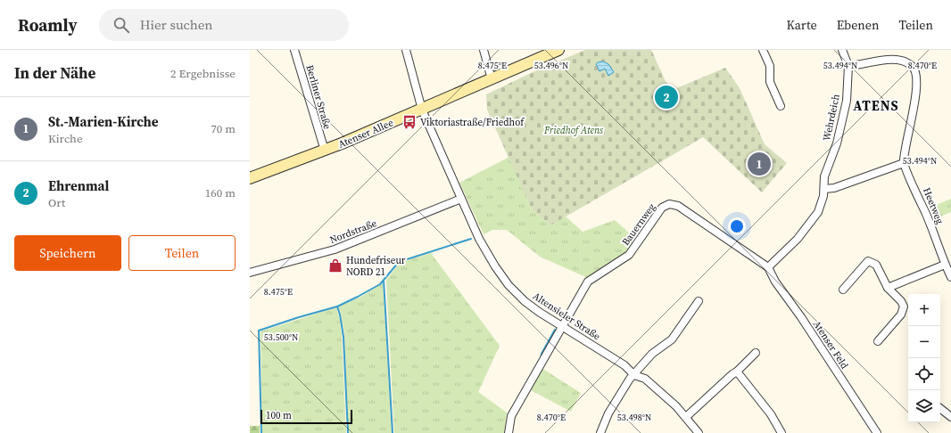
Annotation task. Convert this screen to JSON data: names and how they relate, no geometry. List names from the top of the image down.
{
  "streets": {
    "street": [
      "Berliner Straße",
      "Wehrdeich",
      "Atenser Allee",
      "Heetweg",
      "Bauernweg",
      "Nordstraße",
      "Altensieler Straße",
      "Atenser Feld"
    ]
  },
  "crossings": [
    ["Berliner Straße", "Atenser Allee"],
    ["Atenser Allee", "Altensieler Straße"],
    ["Bauernweg", "Altensieler Straße"],
    ["Bauernweg", "Atenser Feld"],
    ["Nordstraße", "Altensieler Straße"]
  ],
  "districts": ["ATENS"],
  "parks": ["Friedhof Atens"],
  "places": {
    "bus stop": ["Viktoriastraße/Friedhof"],
    "shop": ["Hundefriseur NORD 21"]
  },
  "scale_bar": "100 m",
  "page": {
    "header": "Roamly",
    "search": "Hier suchen",
    "nav": ["Karte", "Ebenen", "Teilen"],
    "heading": ["In der Nähe", "2 Ergebnisse"],
    "pins": ["2", "1"],
    "list": [
      {
        "mark": "1",
        "name": "St.-Marien-Kirche",
        "note": "Kirche",
        "value": "70 m"
      },
      {
        "mark": "2",
        "name": "Ehrenmal",
        "note": "Ort",
        "value": "160 m"
      }
    ],
    "buttons": ["Speichern", "Teilen"],
    "map_buttons": ["+", "−"],
    "scale": "100 m"
  },
  "coordinates": [
    "8.475°E",
    "53.496°N",
    "53.494°N",
    "8.470°E",
    "53.500°N",
    "53.498°N"
  ]
}
